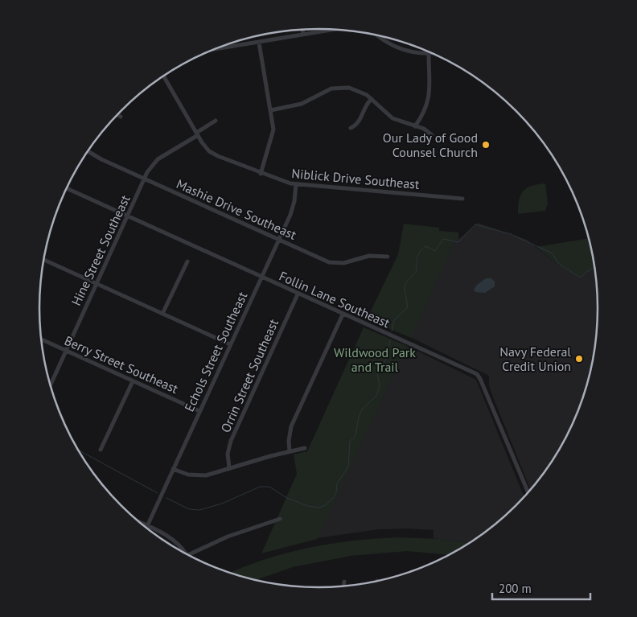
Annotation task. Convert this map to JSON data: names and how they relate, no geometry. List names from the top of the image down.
{
  "streets": {
    "street": [
      "Niblick Drive Southeast",
      "Mashie Drive Southeast",
      "Hine Street Southeast",
      "Follin Lane Southeast",
      "Echols Street Southeast",
      "Berry Street Southeast",
      "Orrin Street Southeast"
    ]
  },
  "crossings": [
    ["Niblick Drive Southeast", "Hine Street Southeast"],
    ["Niblick Drive Southeast", "Echols Street Southeast"],
    ["Mashie Drive Southeast", "Hine Street Southeast"],
    ["Mashie Drive Southeast", "Echols Street Southeast"],
    ["Hine Street Southeast", "Follin Lane Southeast"],
    ["Hine Street Southeast", "Berry Street Southeast"],
    ["Follin Lane Southeast", "Echols Street Southeast"],
    ["Follin Lane Southeast", "Orrin Street Southeast"],
    ["Echols Street Southeast", "Berry Street Southeast"]
  ],
  "parks": ["Wildwood Park and Trail"],
  "places": ["Our Lady of Good Counsel Church", "Navy Federal Credit Union"],
  "scale_bar": "200 m"
}
